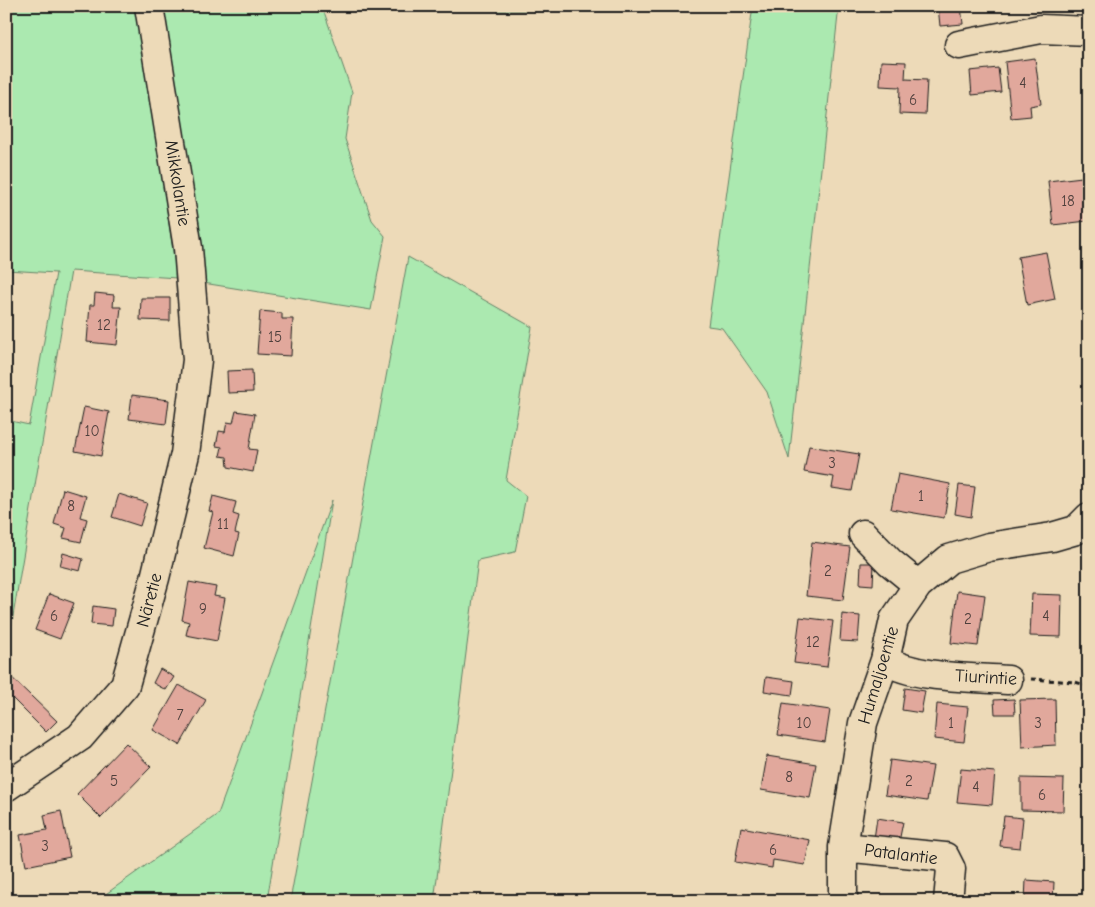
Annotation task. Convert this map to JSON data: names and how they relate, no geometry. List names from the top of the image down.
{
  "streets": {
    "street": [
      "Mikkolantie",
      "Näretie",
      "Humaljoentie",
      "Tiurintie",
      "Patalantie"
    ]
  },
  "crossings": [
    ["Mikkolantie", "Näretie"],
    ["Humaljoentie", "Tiurintie"],
    ["Humaljoentie", "Patalantie"]
  ],
  "house_numbers": [
    "4",
    "6",
    "18",
    "12",
    "15",
    "10",
    "3",
    "1",
    "8",
    "11",
    "2",
    "9",
    "6",
    "4",
    "2",
    "12",
    "7",
    "10",
    "1",
    "3",
    "8",
    "5",
    "2",
    "4",
    "6",
    "3",
    "6"
  ]
}
